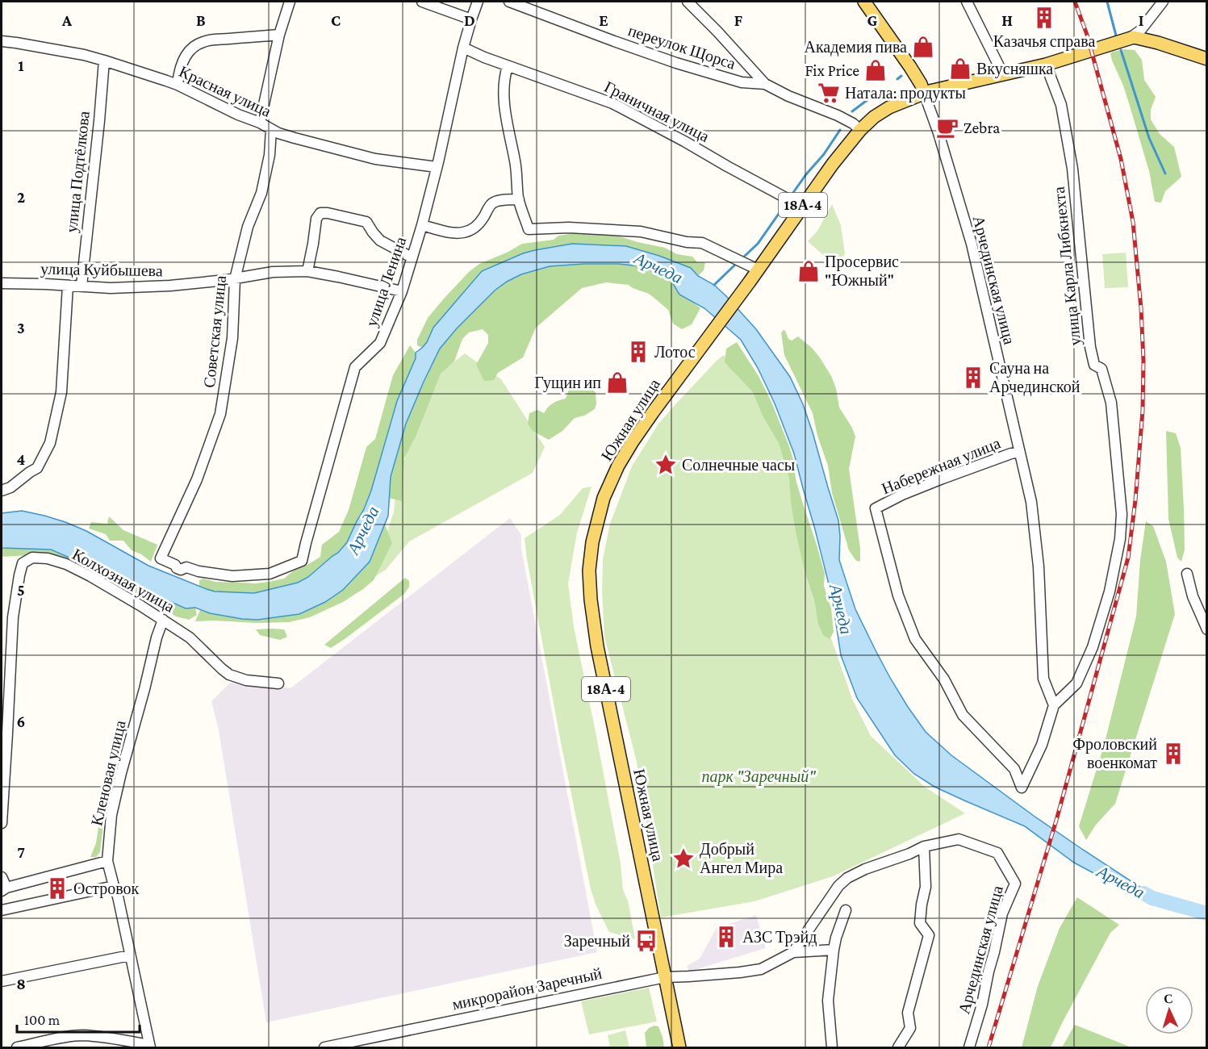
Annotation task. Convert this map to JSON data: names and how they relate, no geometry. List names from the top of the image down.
{
  "streets": {
    "main road": ["18А-4", "Южная улица"],
    "street": [
      "переулок Щорса",
      "Красная улица",
      "Граничная улица",
      "улица Подтёлкова",
      "улица Карла Либкнехта",
      "улица Куйбышева",
      "Арчединская улица",
      "улица Ленина",
      "Советская улица",
      "Набережная улица",
      "Колхозная улица",
      "Кленовая улица",
      "микрорайон Заречный"
    ]
  },
  "crossings": [
    ["Красная улица", "улица Подтёлкова"],
    ["Красная улица", "улица Ленина"],
    ["Красная улица", "Советская улица"],
    ["Граничная улица", "улица Ленина"],
    ["Граничная улица", "Южная улица"],
    ["улица Подтёлкова", "улица Куйбышева"],
    ["18А-4", "Арчединская улица"],
    ["18А-4", "Южная улица"],
    ["18А-4", "микрорайон Заречный"],
    ["улица Карла Либкнехта", "Арчединская улица"],
    ["улица Карла Либкнехта", "Южная улица"],
    ["улица Карла Либкнехта", "Набережная улица"],
    ["улица Куйбышева", "улица Ленина"],
    ["улица Куйбышева", "Советская улица"],
    ["Арчединская улица", "Южная улица"],
    ["Арчединская улица", "Набережная улица"],
    ["Арчединская улица", "микрорайон Заречный"],
    ["улица Ленина", "Советская улица"],
    ["Южная улица", "микрорайон Заречный"],
    ["Колхозная улица", "Кленовая улица"]
  ],
  "water": ["Арчеда"],
  "parks": ["парк \"Заречный\""],
  "places": {
    "building": [
      "Казачья справа",
      "Лотос",
      "Сауна на Арчединской",
      "Фроловский военкомат",
      "Островок",
      "АЗС Трэйд"
    ],
    "shop": [
      "Академия пива",
      "Вкусняшка",
      "Fix Price",
      "Просервис \"Южный\"",
      "Гущин ип"
    ],
    "supermarket": ["Натала: продукты"],
    "cafe": ["Zebra"],
    "place": ["Солнечные часы", "Добрый Ангел Мира"],
    "bus stop": ["Заречный"]
  },
  "scale_bar": "100 m",
  "north": "top",
  "grid": {
    "columns": [
      "A",
      "B",
      "C",
      "D",
      "E",
      "F",
      "G",
      "H",
      "I"
    ],
    "rows": [
      "1",
      "2",
      "3",
      "4",
      "5",
      "6",
      "7",
      "8"
    ]
  }
}
